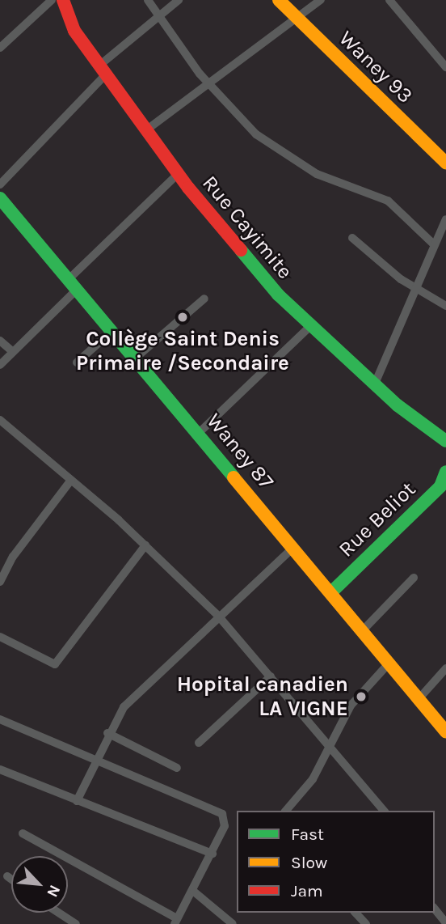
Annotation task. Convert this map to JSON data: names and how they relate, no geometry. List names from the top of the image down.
{
  "streets": {
    "street": [
      "Waney 93",
      "Rue Cayimite",
      "Waney 87",
      "Rue Beliot"
    ]
  },
  "crossings": [
    ["Waney 87", "Rue Beliot"]
  ],
  "places": ["Collège Saint Denis Primaire /Secondaire", "Hopital canadien LA VIGNE"],
  "legend": ["Fast", "Slow", "Jam"],
  "north": "bottom right"
}
